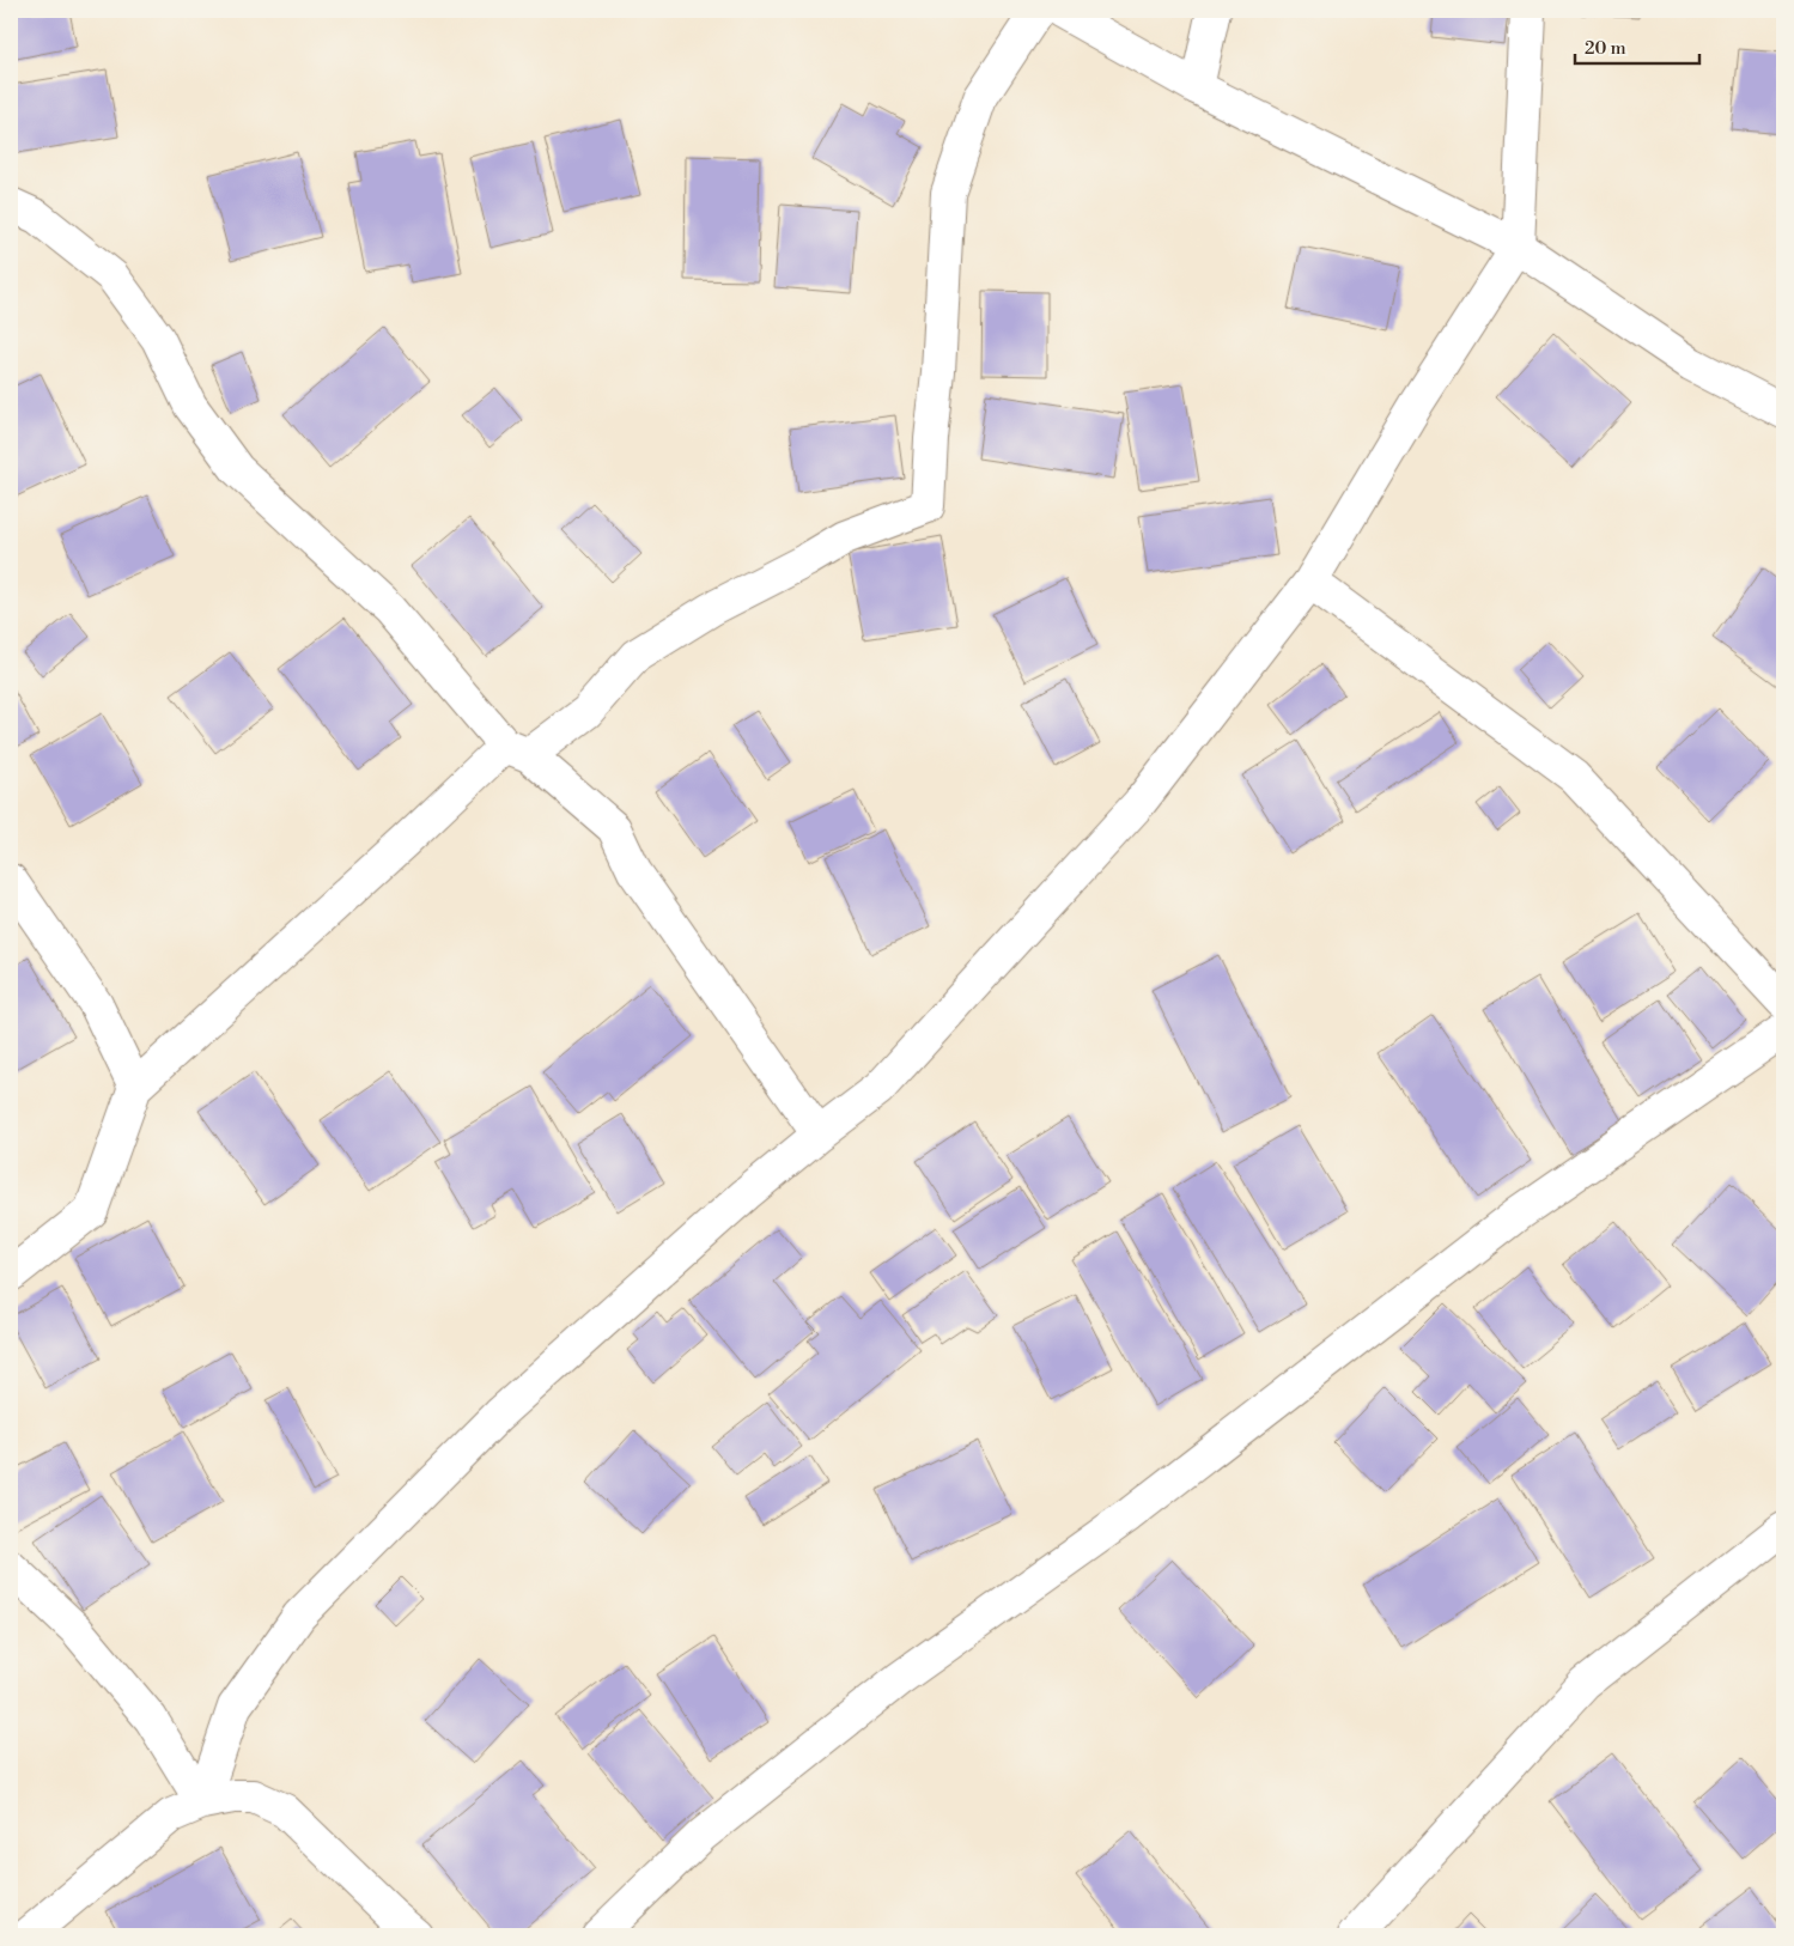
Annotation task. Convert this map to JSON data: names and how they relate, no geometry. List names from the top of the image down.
{
  "scale_bar": "20 m"
}
